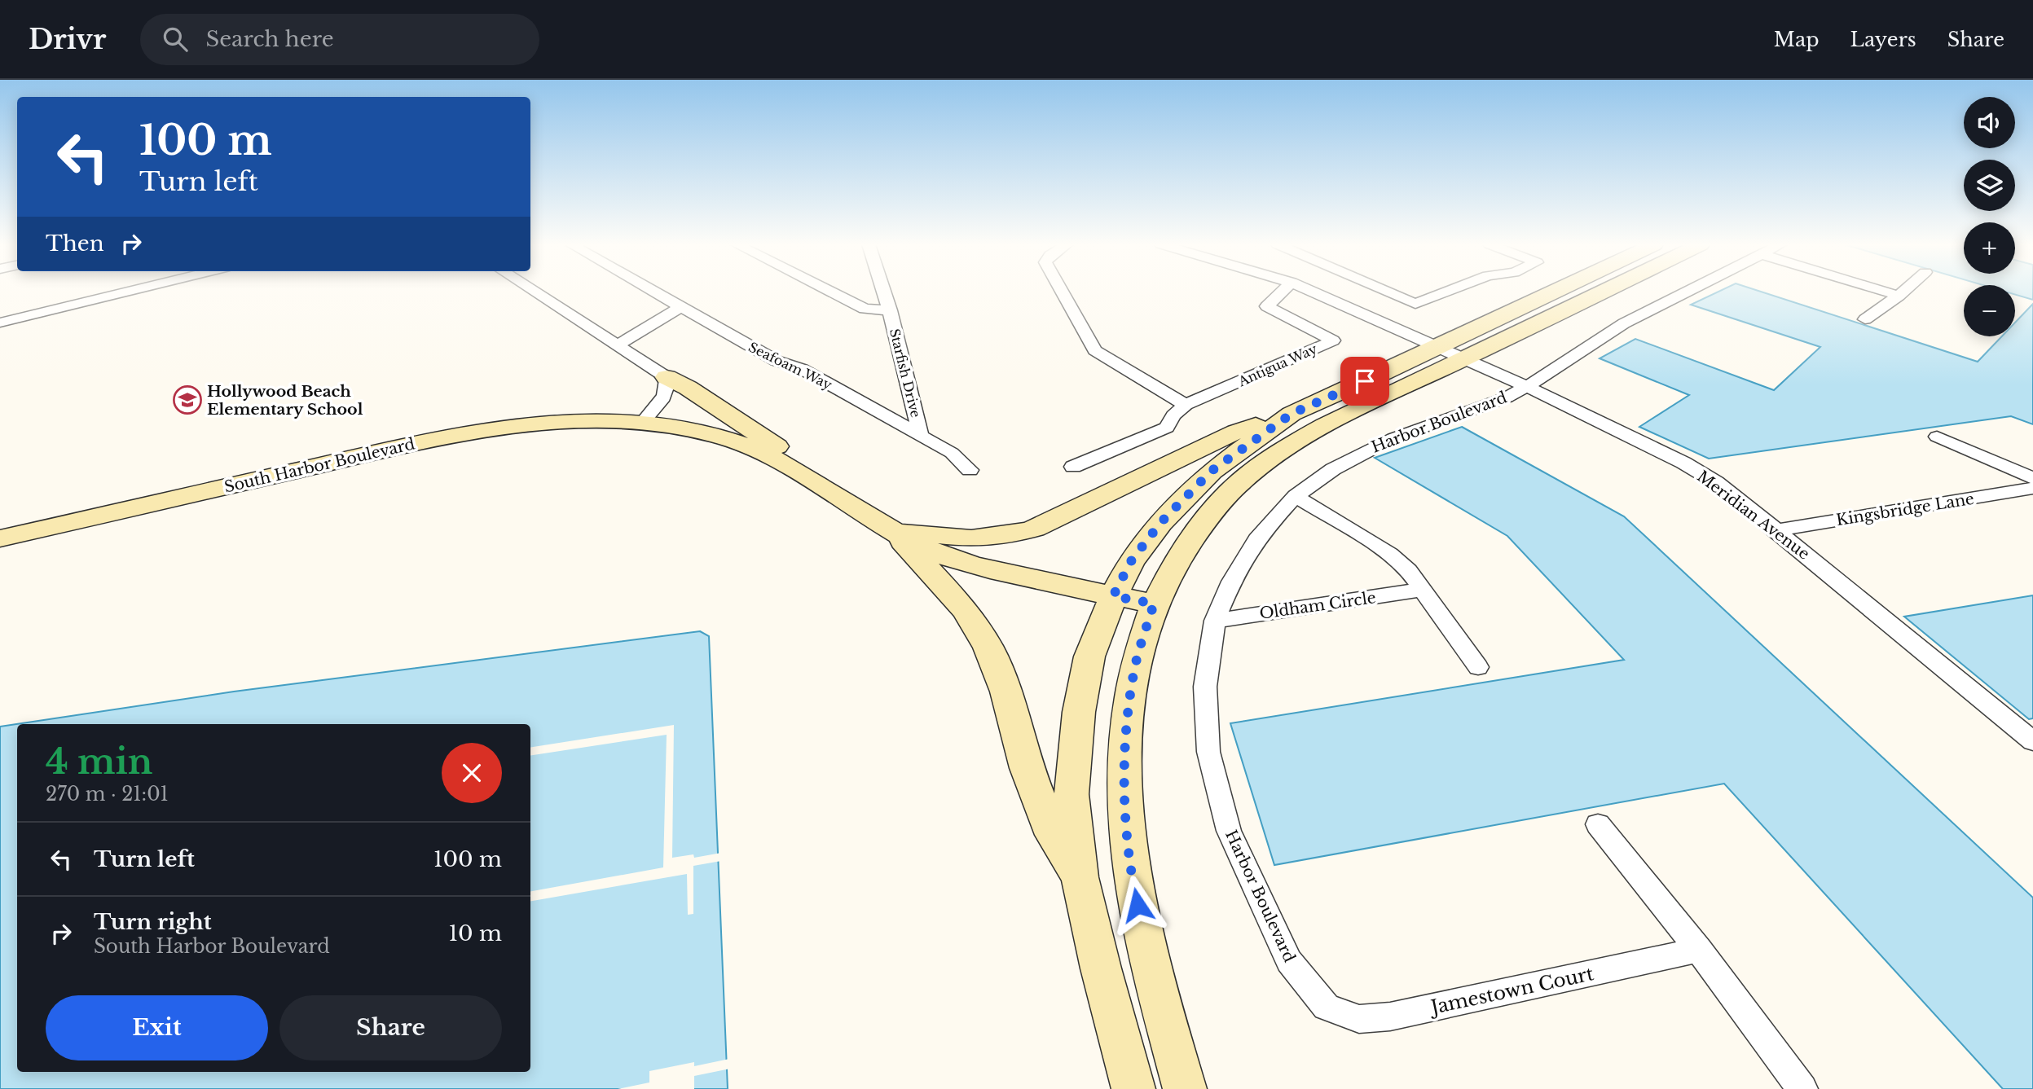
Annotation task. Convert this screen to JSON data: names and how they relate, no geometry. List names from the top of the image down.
{
  "streets": {
    "main road": ["South Harbor Boulevard"],
    "street": [
      "Antigua Way",
      "Seafoam Way",
      "Starfish Drive",
      "Harbor Boulevard",
      "Kingsbridge Lane",
      "Meridian Avenue",
      "Oldham Circle",
      "Jamestown Court"
    ]
  },
  "crossings": [
    ["Seafoam Way", "Starfish Drive"],
    ["Harbor Boulevard", "Meridian Avenue"],
    ["Harbor Boulevard", "Oldham Circle"],
    ["Harbor Boulevard", "Jamestown Court"],
    ["Kingsbridge Lane", "Meridian Avenue"]
  ],
  "places": {
    "school or university": ["Hollywood Beach Elementary School"]
  },
  "page": {
    "header": "Drivr",
    "search": "Search here",
    "nav": ["Map", "Layers", "Share"],
    "map_buttons": ["+", "−"],
    "turn": ["100 m", "Turn left"],
    "then": "Then",
    "heading": ["4 min", "270 m · 21:01"],
    "list": [
      {
        "name": "Turn left",
        "value": "100 m"
      },
      {
        "name": "Turn right",
        "note": "South Harbor Boulevard",
        "value": "10 m"
      }
    ],
    "buttons": ["Exit", "Share"]
  }
}
